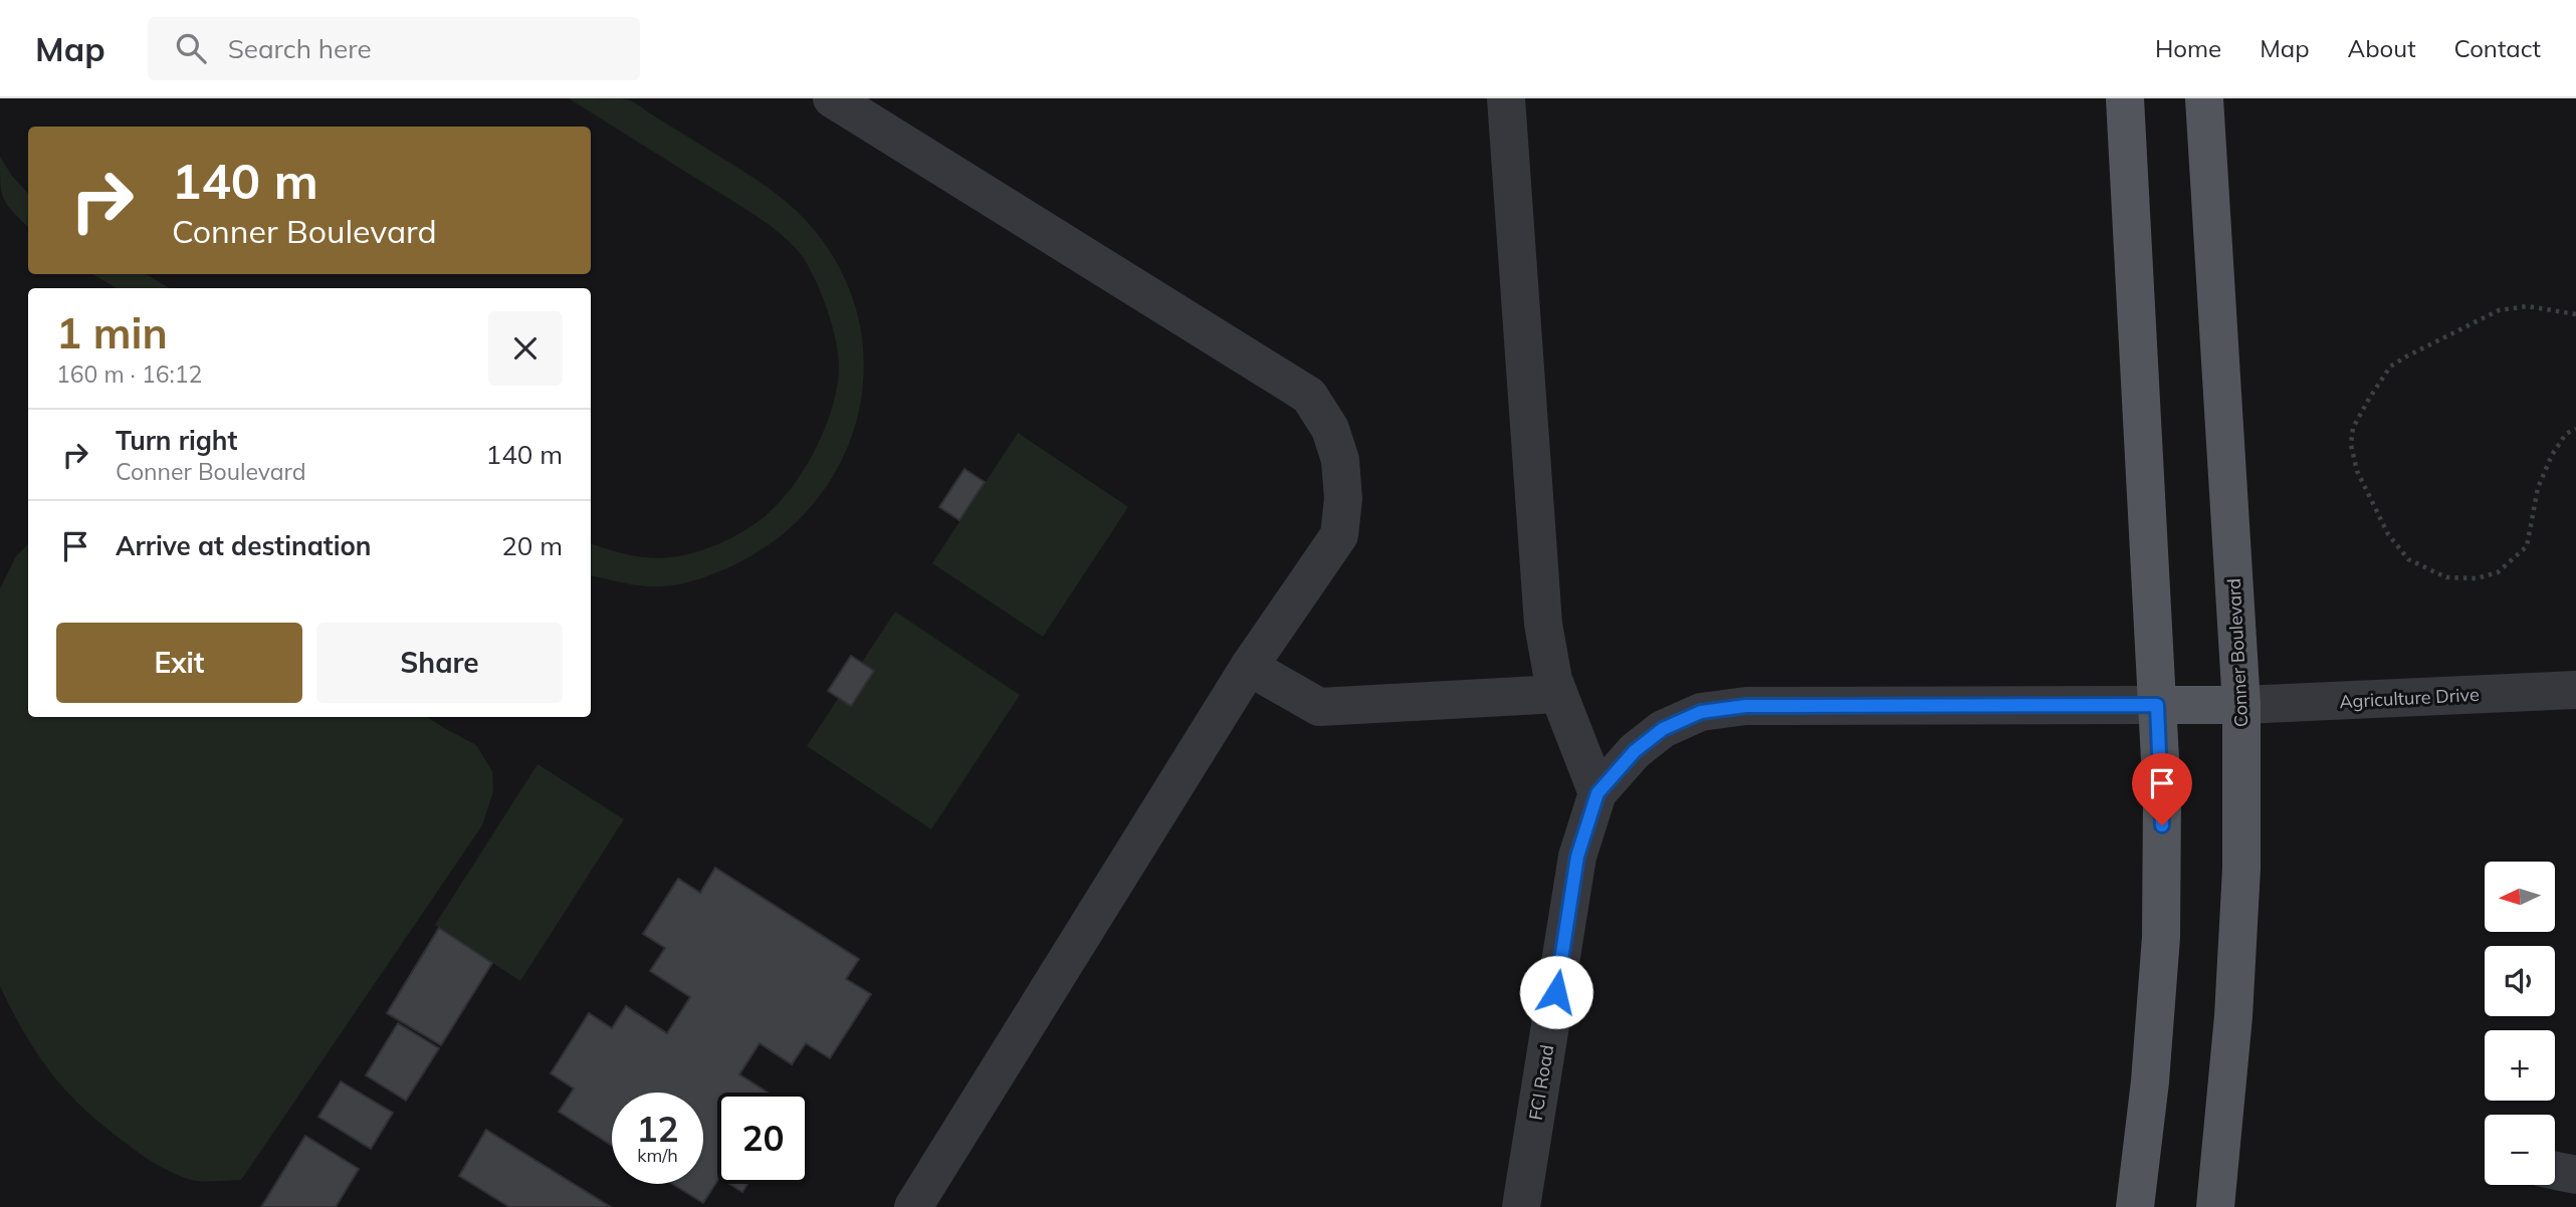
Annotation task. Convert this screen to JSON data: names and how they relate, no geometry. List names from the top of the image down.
{
  "streets": {
    "main road": ["Conner Boulevard"],
    "lane": ["Agriculture Drive", "FCI Road"]
  },
  "crossings": [
    ["Conner Boulevard", "Agriculture Drive"]
  ],
  "north": "left",
  "page": {
    "header": "Map",
    "search": "Search here",
    "nav": [
      "Home",
      "Map",
      "About",
      "Contact"
    ],
    "turn": ["140 m", "Conner Boulevard"],
    "heading": ["1 min", "160 m · 16:12"],
    "list": [
      {
        "name": "Turn right",
        "note": "Conner Boulevard",
        "value": "140 m"
      },
      {
        "name": "Arrive at destination",
        "value": "20 m"
      }
    ],
    "buttons": ["Exit", "Share"],
    "map_buttons": ["+", "−"],
    "speed": "12 km/h",
    "limit": "20"
  }
}
